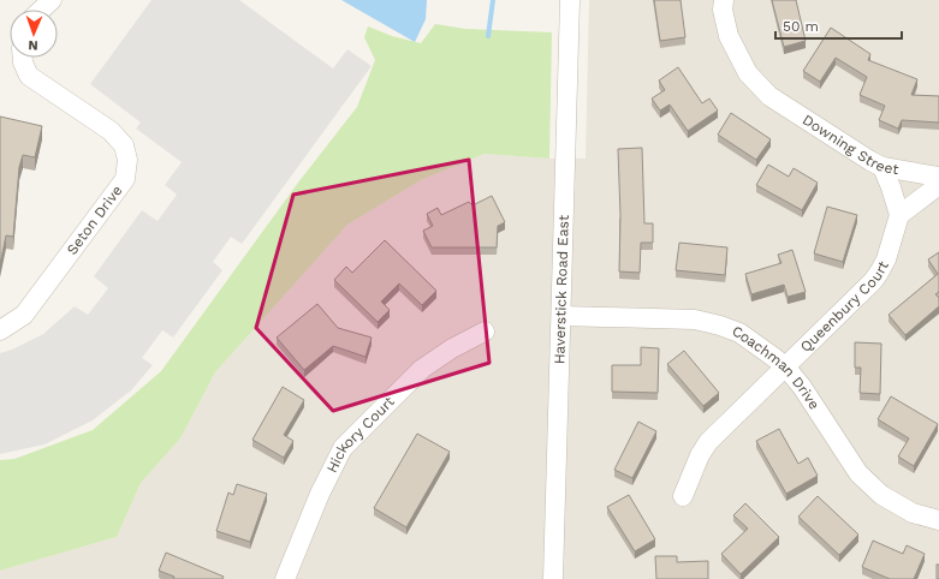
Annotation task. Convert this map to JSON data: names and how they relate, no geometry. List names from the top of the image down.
{
  "streets": {
    "street": [
      "Downing Street",
      "Seton Drive",
      "Haverstick Road East",
      "Queenbury Court",
      "Coachman Drive",
      "Hickory Court"
    ]
  },
  "crossings": [
    ["Haverstick Road East", "Coachman Drive"],
    ["Queenbury Court", "Coachman Drive"]
  ],
  "scale_bar": "50 m",
  "north": "bottom"
}
